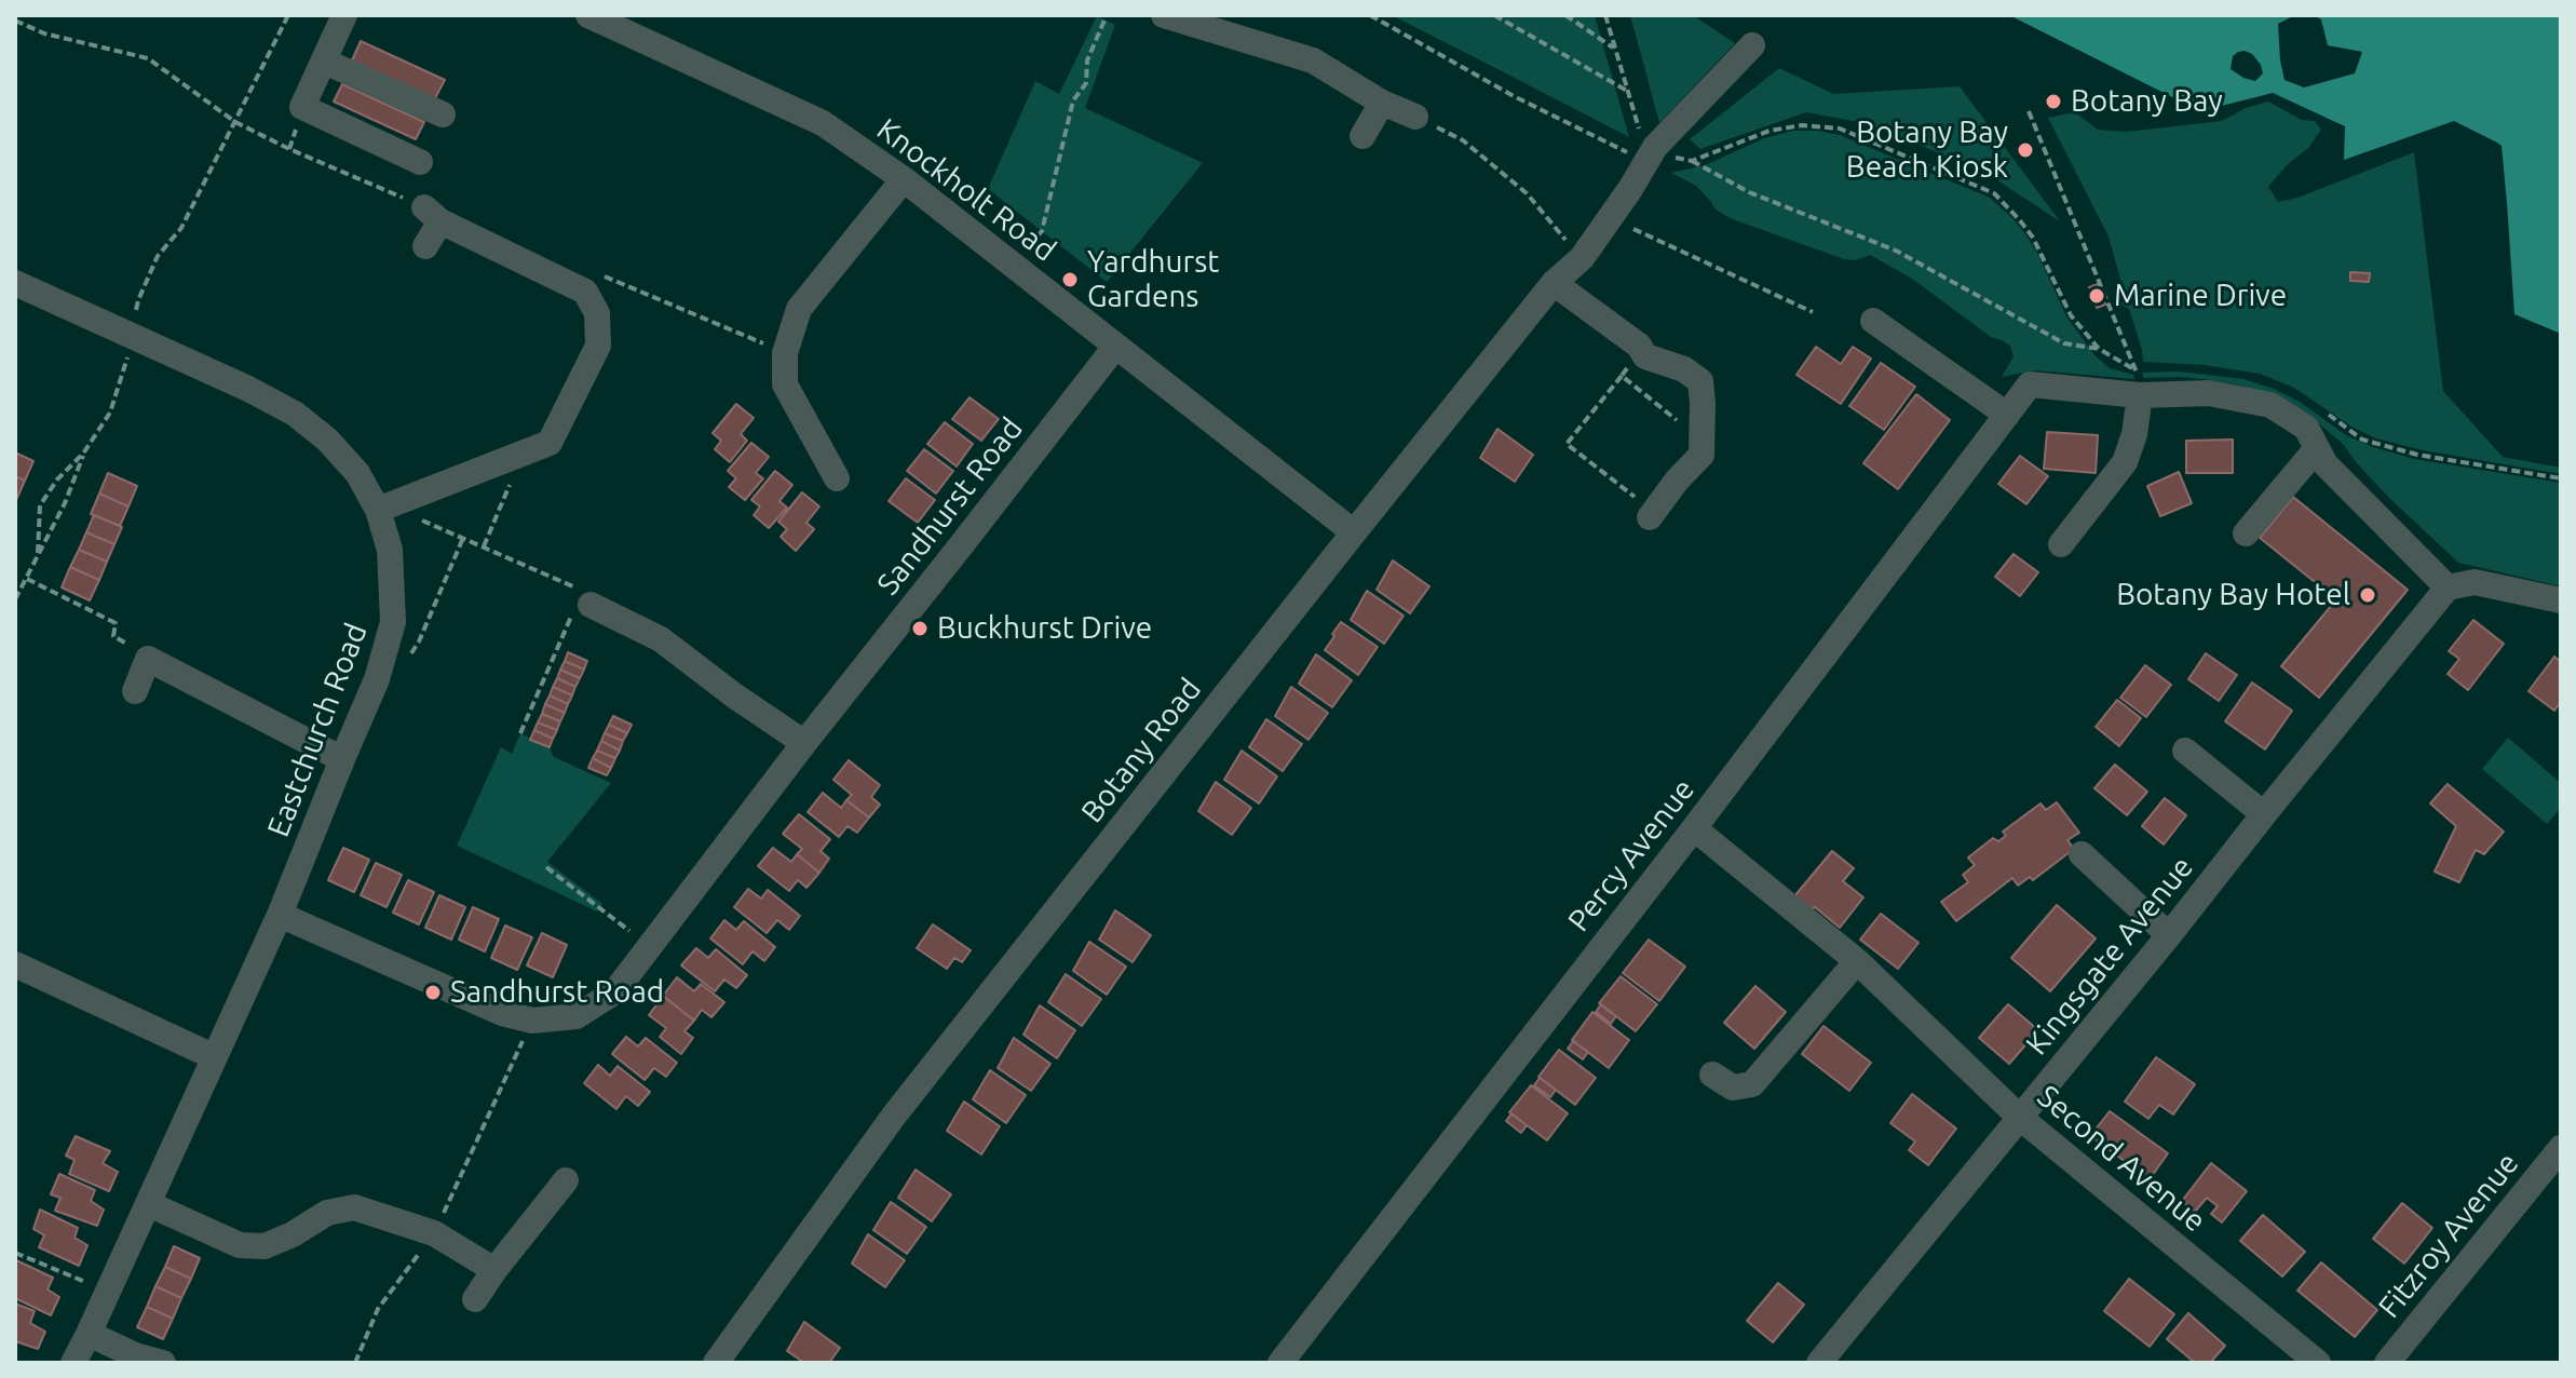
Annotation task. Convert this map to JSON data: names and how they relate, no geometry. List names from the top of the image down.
{
  "streets": {
    "street": [
      "Knockholt Road",
      "Sandhurst Road",
      "Eastchurch Road",
      "Botany Road",
      "Percy Avenue",
      "Kingsgate Avenue",
      "Second Avenue",
      "Fitzroy Avenue"
    ]
  },
  "crossings": [
    ["Knockholt Road", "Sandhurst Road"],
    ["Knockholt Road", "Botany Road"],
    ["Sandhurst Road", "Eastchurch Road"],
    ["Percy Avenue", "Second Avenue"],
    ["Kingsgate Avenue", "Second Avenue"]
  ],
  "places": [
    "Botany Bay",
    "Botany Bay Beach Kiosk",
    "Yardhurst Gardens",
    "Marine Drive",
    "Botany Bay Hotel",
    "Buckhurst Drive",
    "Sandhurst Road"
  ]
}
